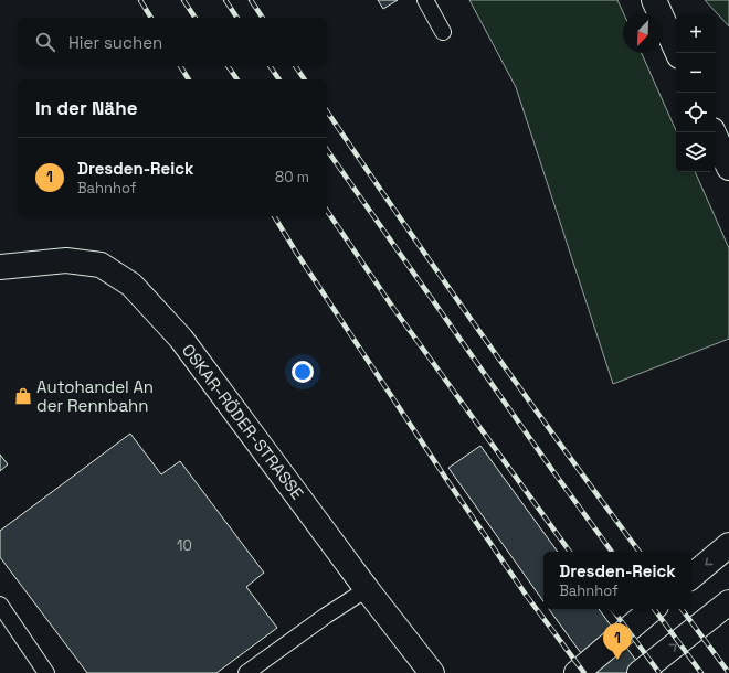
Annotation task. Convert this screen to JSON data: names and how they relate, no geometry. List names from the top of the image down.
{
  "streets": {
    "street": ["OSKAR-RÖDER-STRASSE"]
  },
  "places": {
    "shop": ["Autohandel An der Rennbahn"]
  },
  "house_numbers": ["10"],
  "north": "bottom left",
  "page": {
    "map_buttons": ["+", "−"],
    "search": "Hier suchen",
    "heading": "In der Nähe",
    "list": [
      {
        "mark": "1",
        "name": "Dresden-Reick",
        "note": "Bahnhof",
        "value": "80 m"
      }
    ],
    "popup": ["Dresden-Reick", "Bahnhof"],
    "pins": "1"
  }
}
